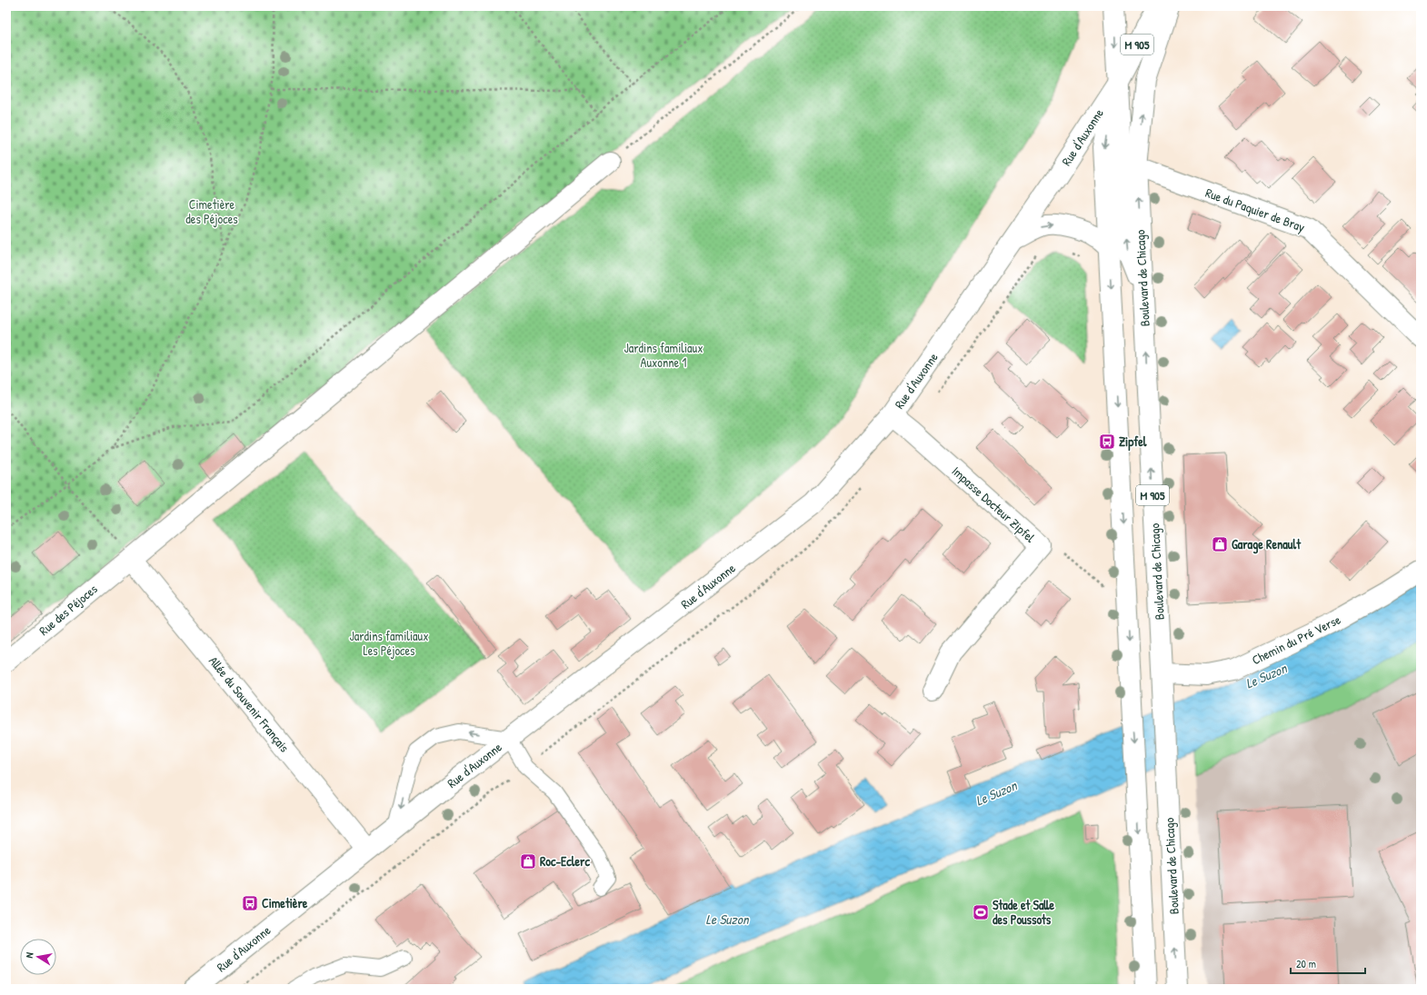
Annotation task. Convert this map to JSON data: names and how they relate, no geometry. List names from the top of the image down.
{
  "streets": {
    "main road": [
      "M 905",
      "Rue d'Auxonne",
      "Rue du Paquier de Bray",
      "Boulevard de Chicago",
      "Impasse Docteur Zipfel",
      "Rue des Péjoces",
      "Chemin du Pré Verse",
      "Allée du Souvenir Français"
    ]
  },
  "crossings": [
    ["M 905", "Rue d'Auxonne"],
    ["Rue d'Auxonne", "Impasse Docteur Zipfel"],
    ["Rue d'Auxonne", "Allée du Souvenir Français"],
    ["Rue du Paquier de Bray", "Boulevard de Chicago"],
    ["Boulevard de Chicago", "Chemin du Pré Verse"],
    ["Rue des Péjoces", "Allée du Souvenir Français"]
  ],
  "water": ["Le Suzon"],
  "parks": ["Cimetière des Péjoces", "Jardins familiaux Auxonne 1", "Jardins familiaux Les Péjoces"],
  "places": {
    "bus stop": ["Zipfel", "Cimetière"],
    "shop": ["Garage Renault", "Roc-Eclerc"],
    "sports": ["Stade et Salle des Poussots"]
  },
  "scale_bar": "20 m",
  "north": "left"
}
